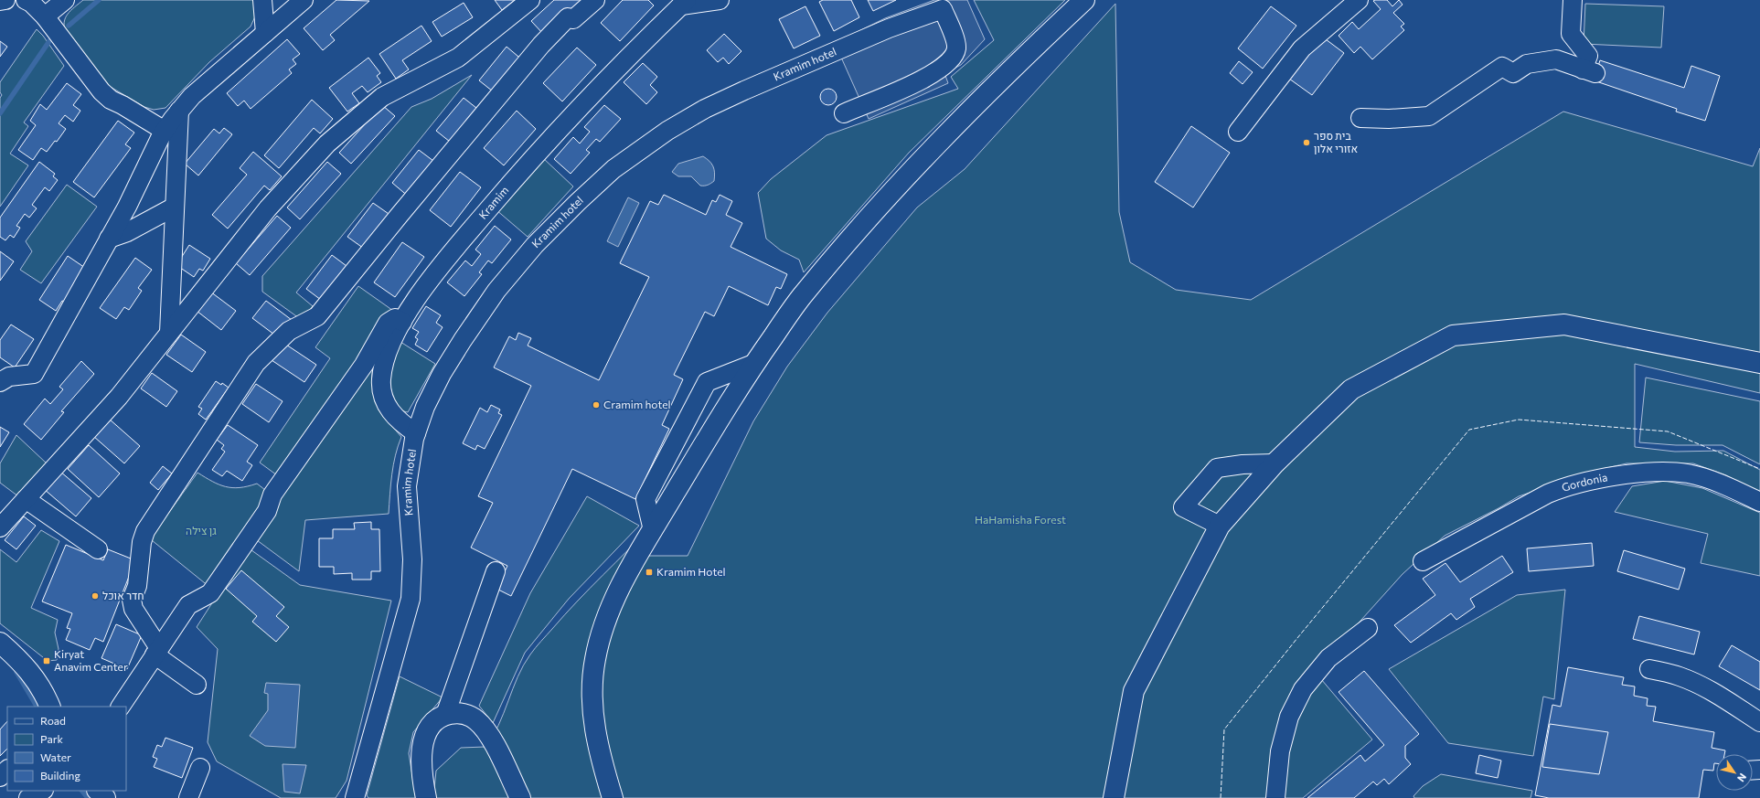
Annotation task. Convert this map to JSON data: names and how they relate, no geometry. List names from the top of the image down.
{
  "streets": {
    "street": ["Kramim hotel", "Kramim", "Gordonia"]
  },
  "crossings": [
    ["Kramim hotel", "Kramim"]
  ],
  "parks": ["HaHamisha Forest", "גן צילה"],
  "places": {
    "other": ["בית ספר אזורי אלון", "Cramim hotel", "חדר אוכל"],
    "transit": ["Kramim Hotel", "Kiryat Anavim Center"]
  },
  "legend": [
    "Road",
    "Park",
    "Water",
    "Building"
  ],
  "north": "bottom right"
}
